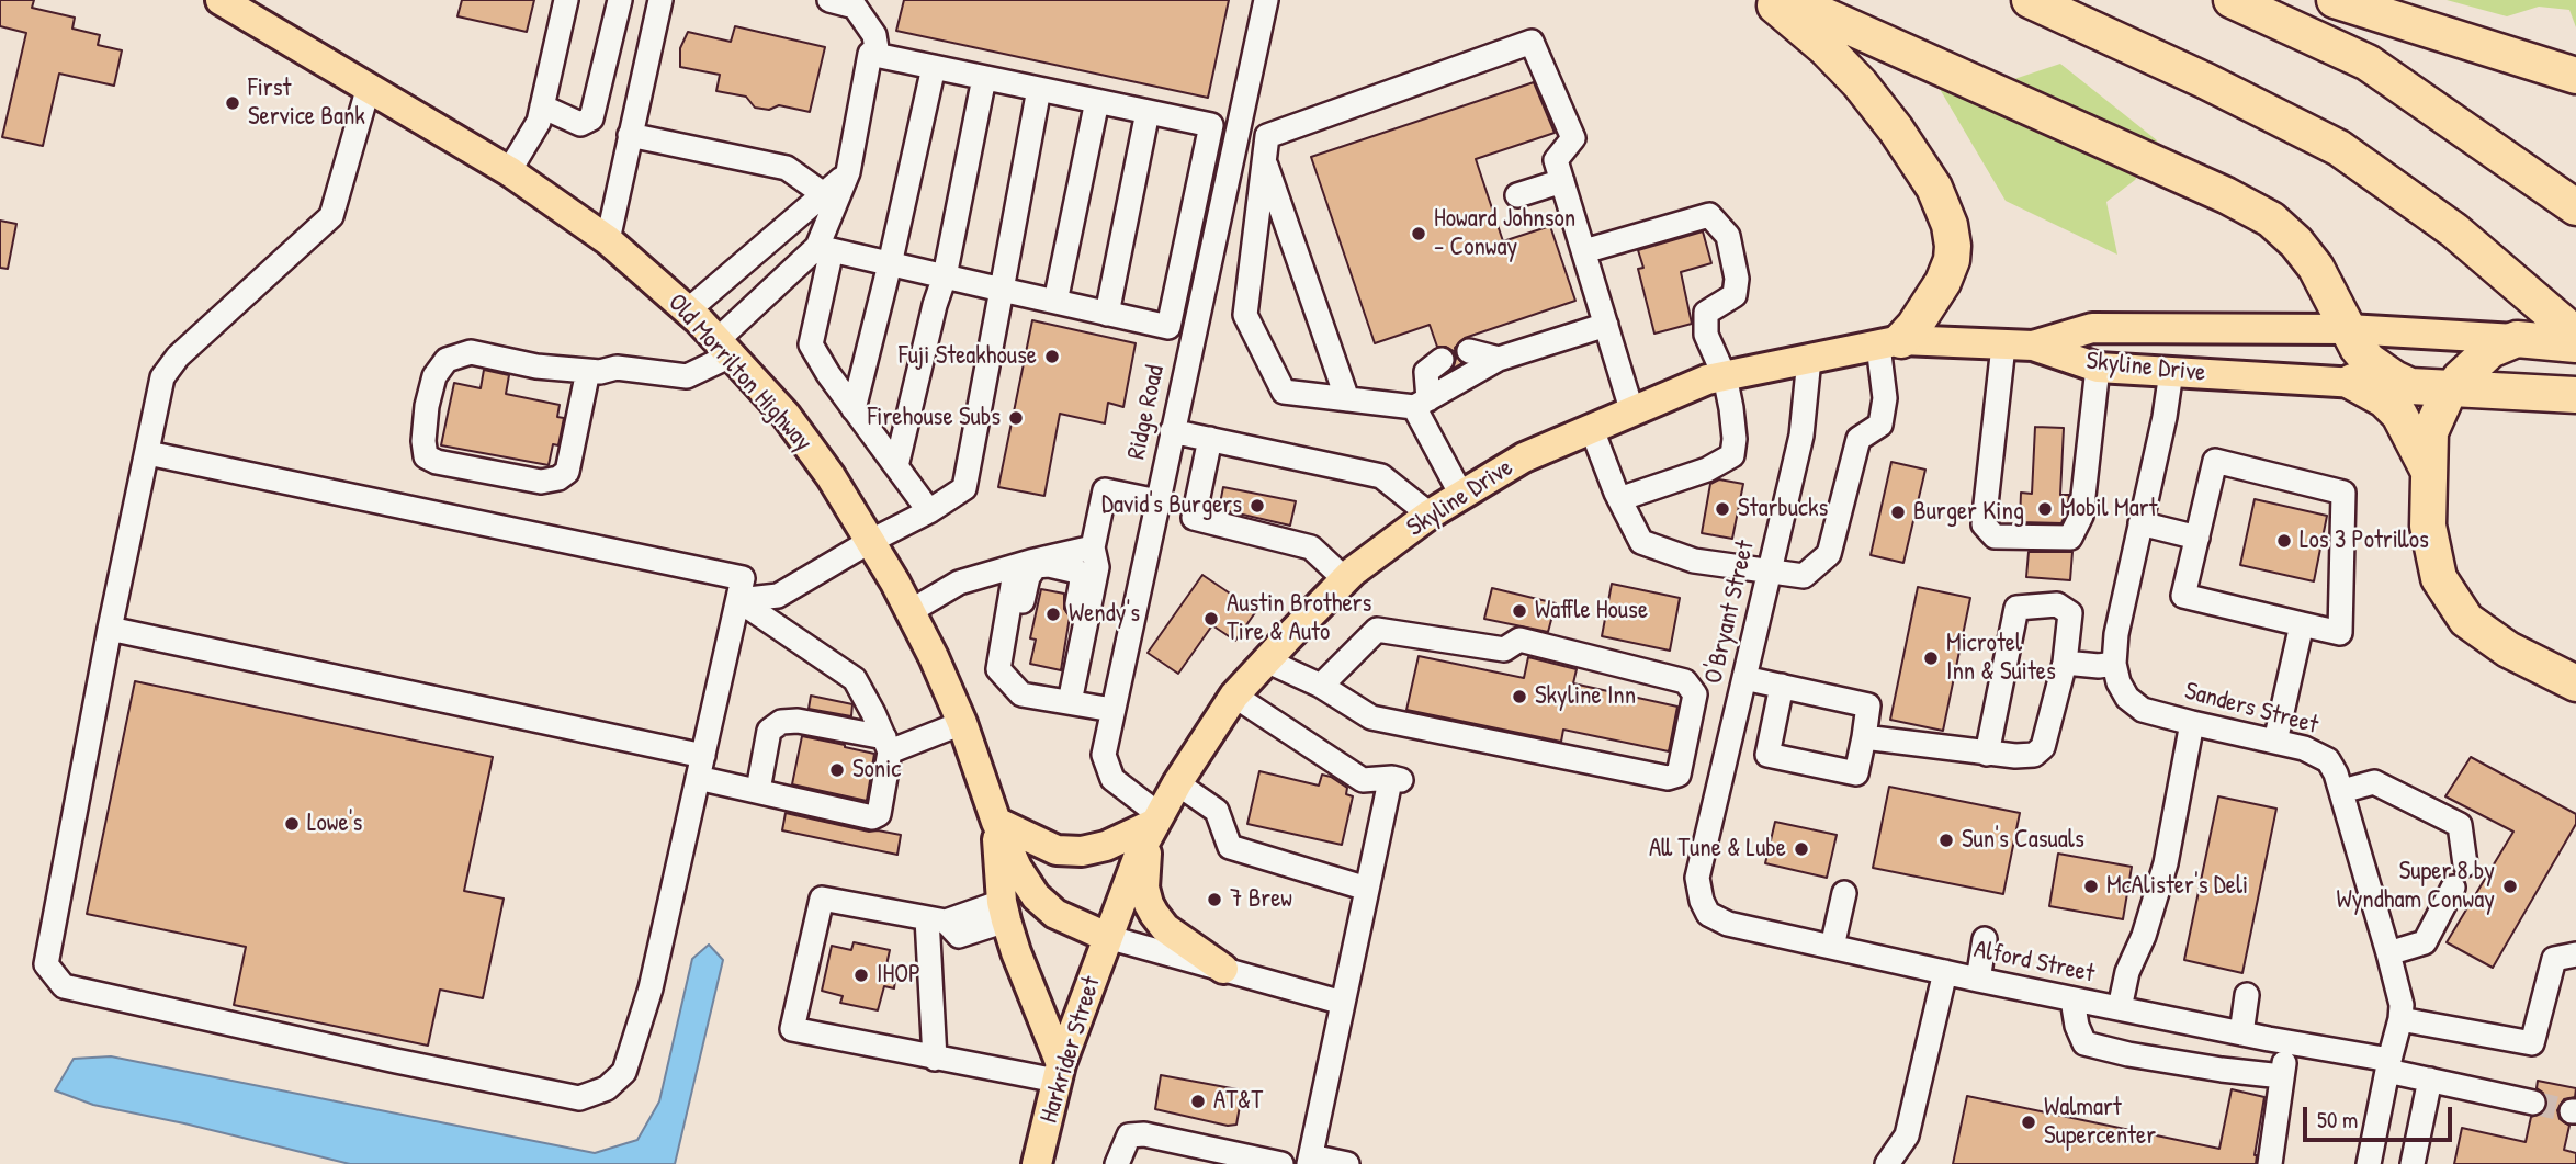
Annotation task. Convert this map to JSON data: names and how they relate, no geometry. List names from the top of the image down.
{
  "streets": {
    "highway": ["Skyline Drive"],
    "main road": ["Old Morrilton Highway", "Harkrider Street"],
    "street": [
      "Ridge Road",
      "O'Bryant Street",
      "Sanders Street",
      "Alford Street"
    ]
  },
  "crossings": [
    ["Skyline Drive", "Old Morrilton Highway"],
    ["Skyline Drive", "Ridge Road"],
    ["Skyline Drive", "O'Bryant Street"],
    ["Skyline Drive", "Sanders Street"],
    ["Skyline Drive", "Harkrider Street"],
    ["Old Morrilton Highway", "Harkrider Street"],
    ["O'Bryant Street", "Alford Street"],
    ["Sanders Street", "Alford Street"]
  ],
  "places": [
    "First Service Bank",
    "Howard Johnson - Conway",
    "Fuji Steakhouse",
    "Firehouse Subs",
    "David's Burgers",
    "Starbucks",
    "Mobil Mart",
    "Burger King",
    "Los 3 Potrillos",
    "Waffle House",
    "Wendy's",
    "Austin Brothers Tire & Auto",
    "Microtel Inn & Suites",
    "Skyline Inn",
    "Sonic",
    "Lowe's",
    "Sun's Casuals",
    "All Tune & Lube",
    "McAlister's Deli",
    "Super 8 by Wyndham Conway",
    "7 Brew",
    "IHOP",
    "AT&T",
    "Walmart Supercenter"
  ],
  "scale_bar": "50 m"
}
